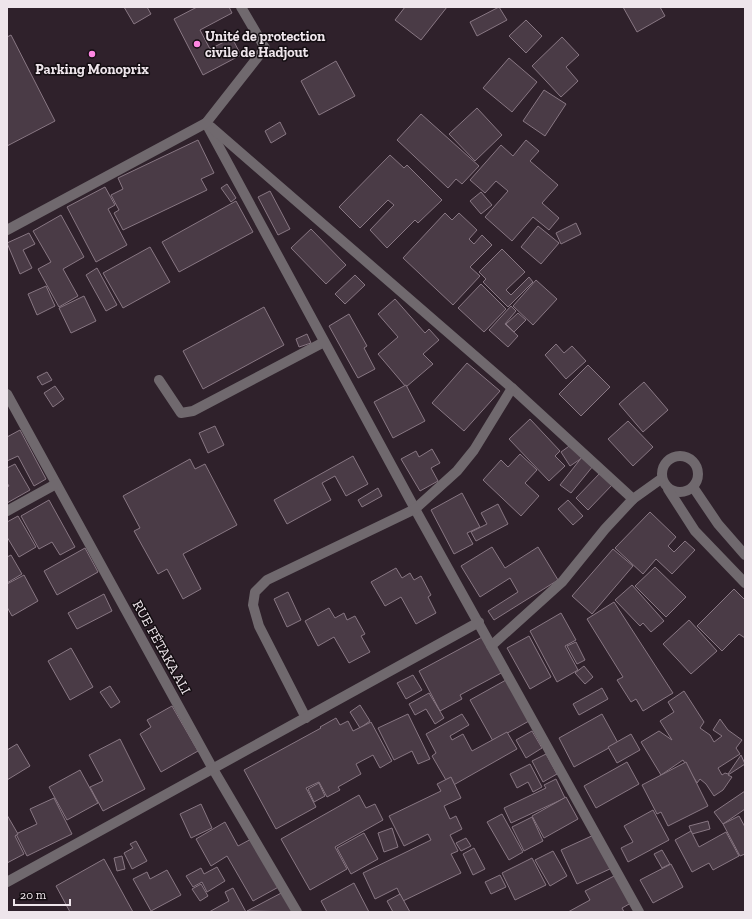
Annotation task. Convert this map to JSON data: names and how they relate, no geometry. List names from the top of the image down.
{
  "streets": {
    "street": ["RUE FÉTAKA ALI"]
  },
  "places": ["Unité de protection civile de Hadjout", "Parking Monoprix"],
  "scale_bar": "20 m"
}
